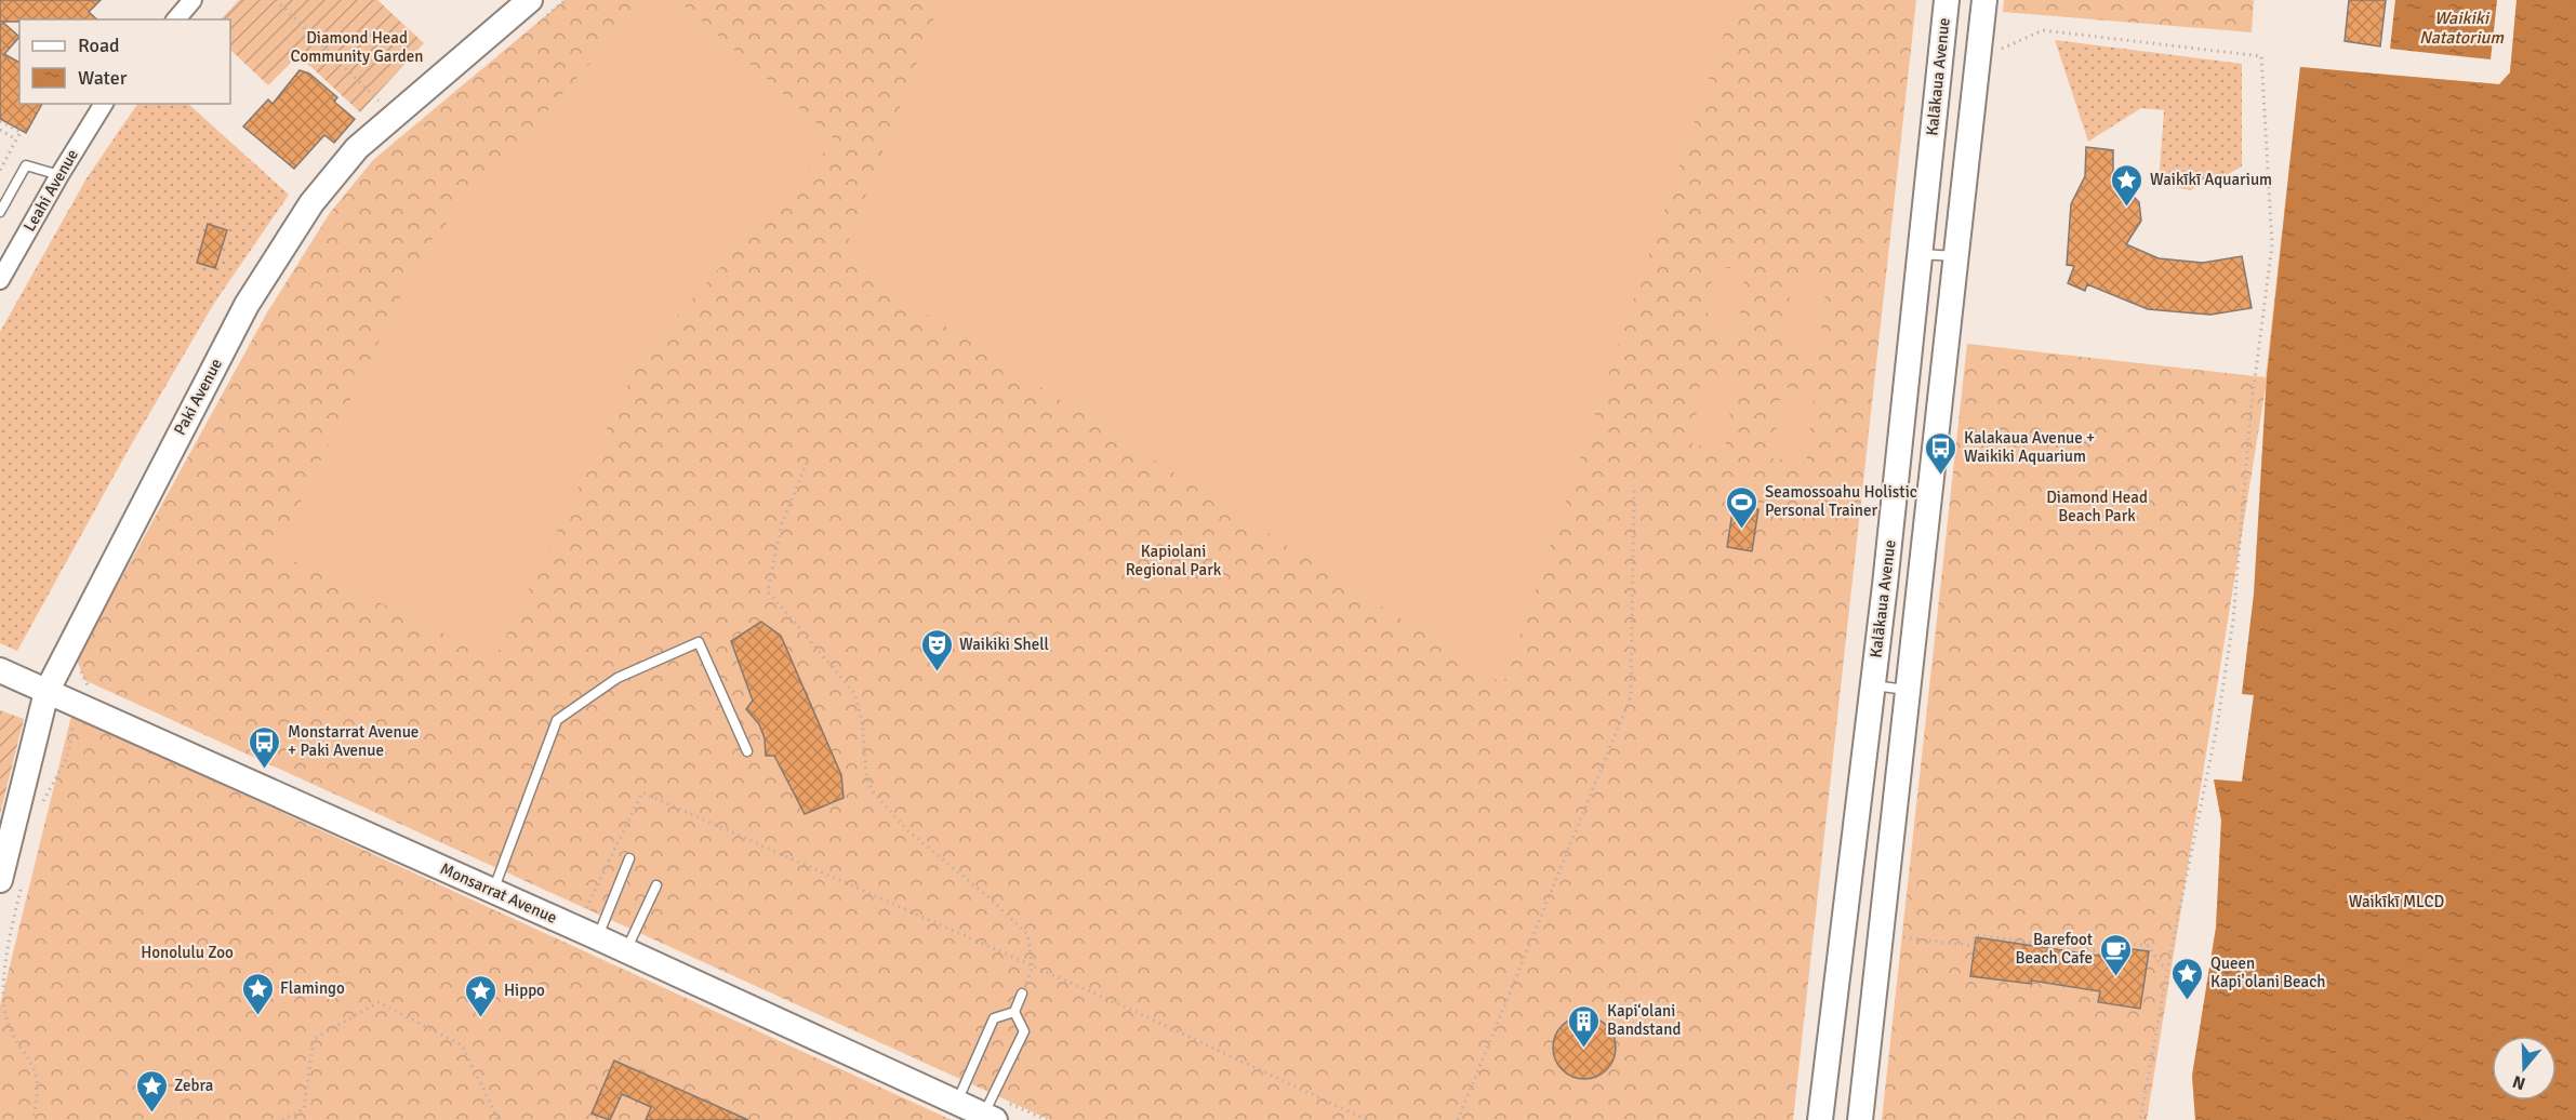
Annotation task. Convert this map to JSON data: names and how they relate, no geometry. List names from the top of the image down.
{
  "streets": {
    "street": [
      "Kalākaua Avenue",
      "Leahi Avenue",
      "Paki Avenue",
      "Monsarrat Avenue"
    ]
  },
  "crossings": [
    ["Paki Avenue", "Monsarrat Avenue"]
  ],
  "water": ["Waikiki Natatorium"],
  "parks": [
    "Diamond Head Community Garden",
    "Diamond Head Beach Park",
    "Kapiolani Regional Park",
    "Waikīkī MLCD",
    "Honolulu Zoo"
  ],
  "places": {
    "place": [
      "Waikīkī Aquarium",
      "Queen Kapi'olani Beach",
      "Flamingo",
      "Hippo",
      "Zebra"
    ],
    "bus stop": ["Kalakaua Avenue + Waikiki Aquarium", "Monstarrat Avenue + Paki Avenue"],
    "sports": ["Seamossoahu Holistic Personal Trainer"],
    "theatre": ["Waikiki Shell"],
    "cafe": ["Barefoot Beach Cafe"],
    "building": ["Kapiʻolani Bandstand"]
  },
  "legend": ["Road", "Water"],
  "north": "bottom"
}
